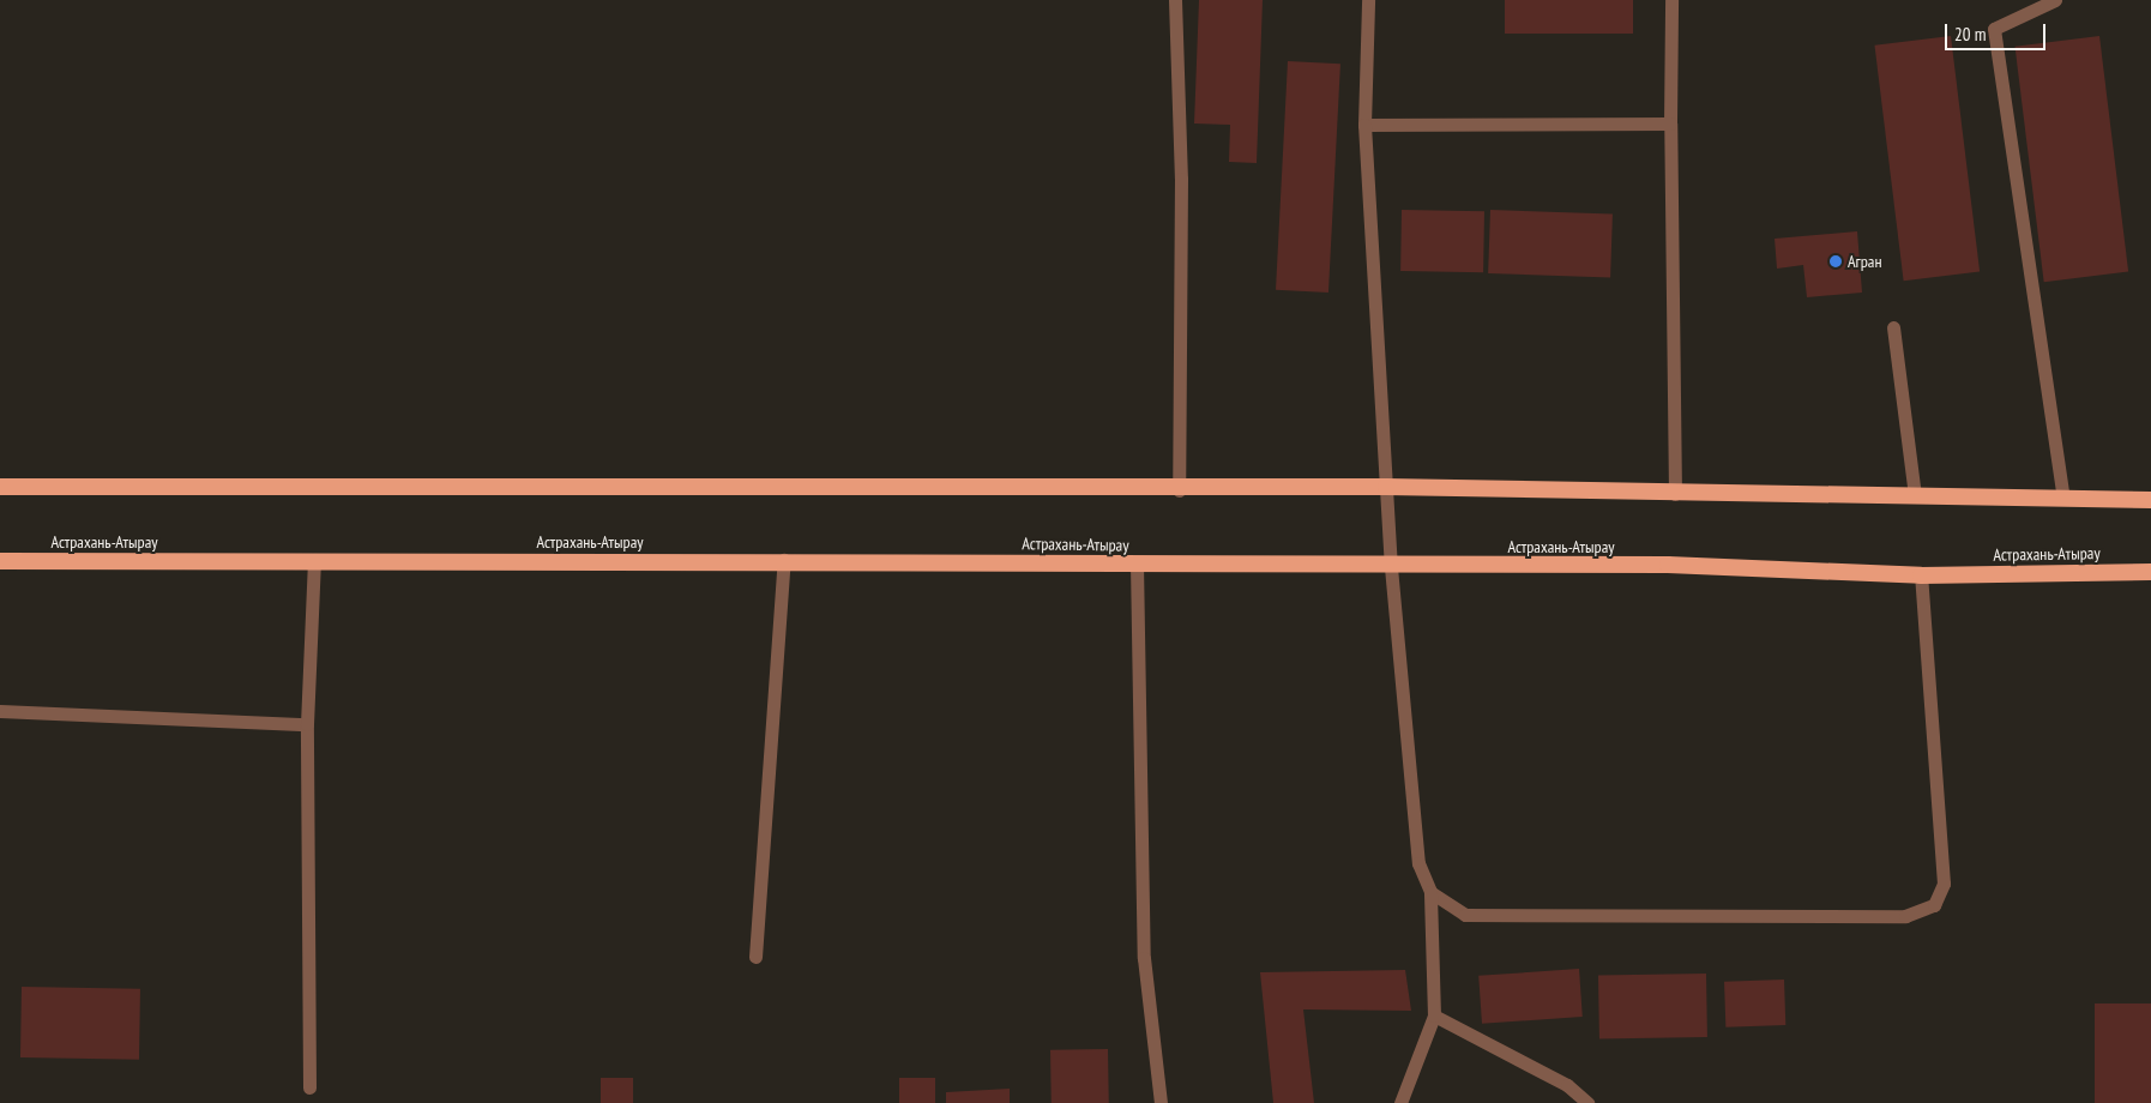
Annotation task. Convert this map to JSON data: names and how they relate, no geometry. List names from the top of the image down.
{
  "streets": {
    "highway": ["Астрахань-Атырау"]
  },
  "places": ["Агран"],
  "scale_bar": "20 m"
}
